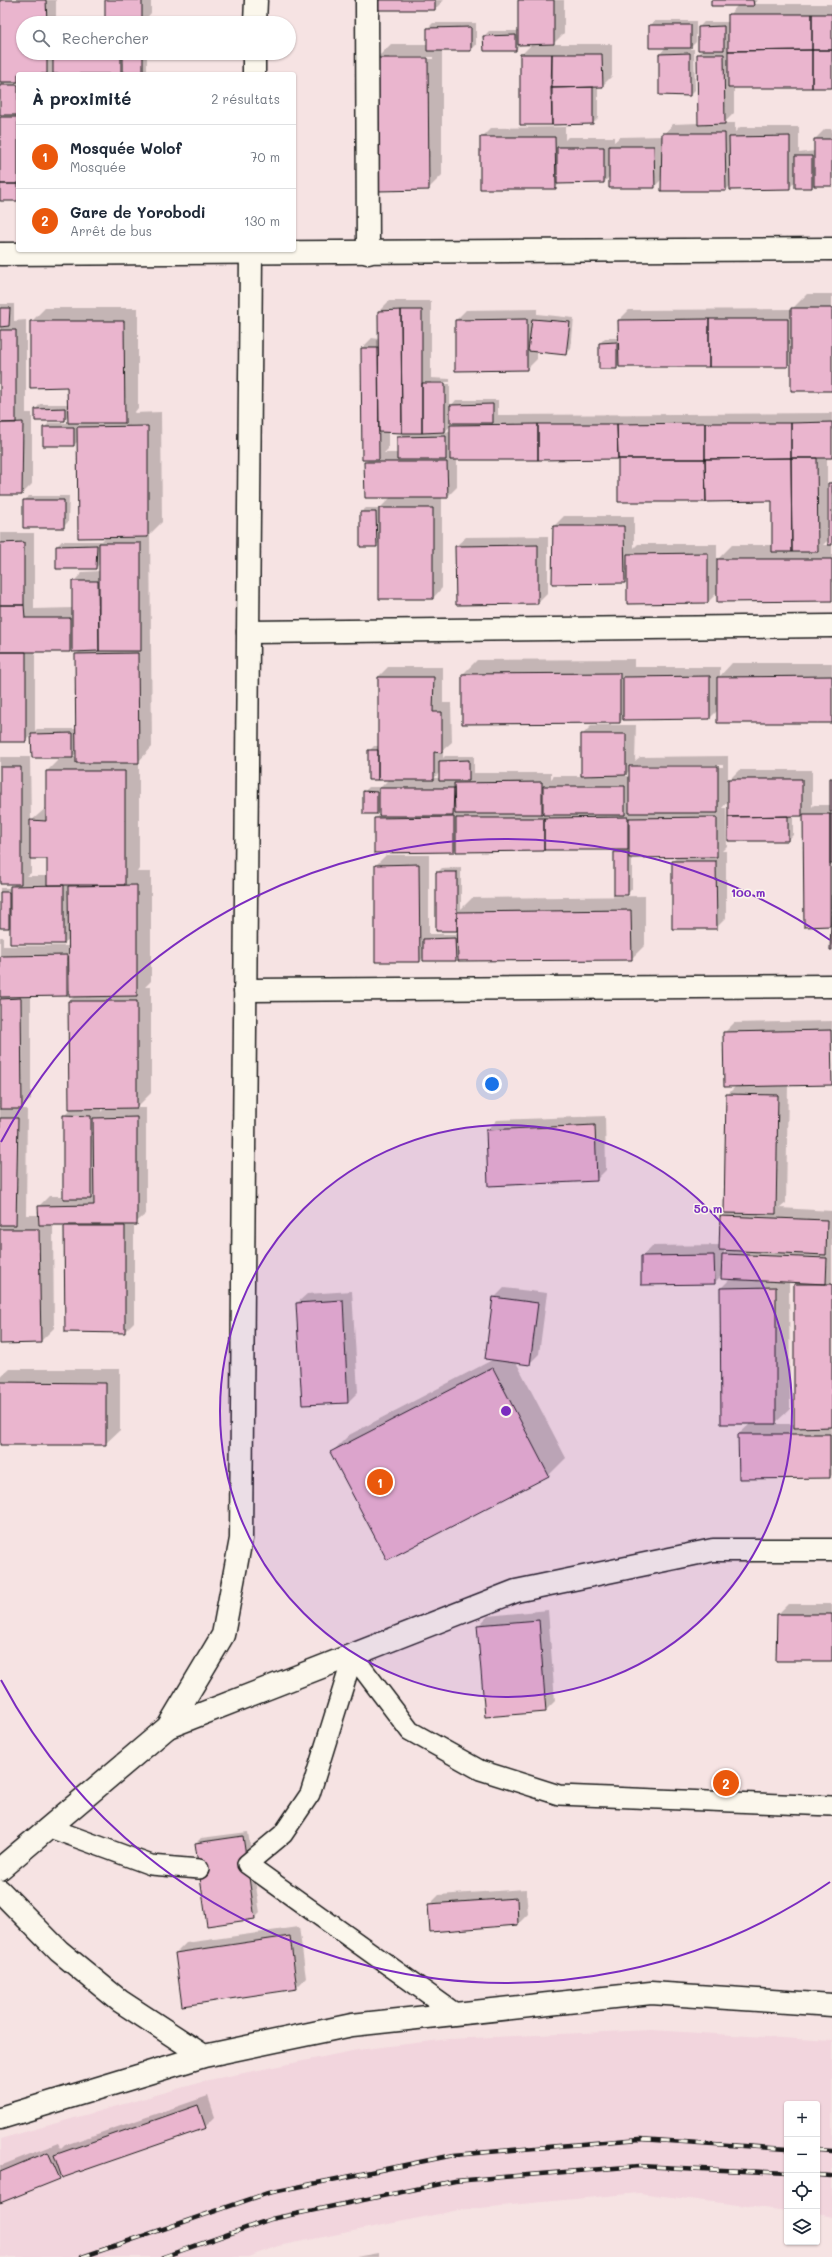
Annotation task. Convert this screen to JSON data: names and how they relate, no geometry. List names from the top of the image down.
{
  "page": {
    "search": "Rechercher",
    "heading": ["À proximité", "2 résultats"],
    "list": [
      {
        "mark": "1",
        "name": "Mosquée Wolof",
        "note": "Mosquée",
        "value": "70 m"
      },
      {
        "mark": "2",
        "name": "Gare de Yorobodi",
        "note": "Arrêt de bus",
        "value": "130 m"
      }
    ],
    "pins": ["1", "2"],
    "map_buttons": ["+", "−"]
  },
  "rings": ["100 m", "50 m"]
}
